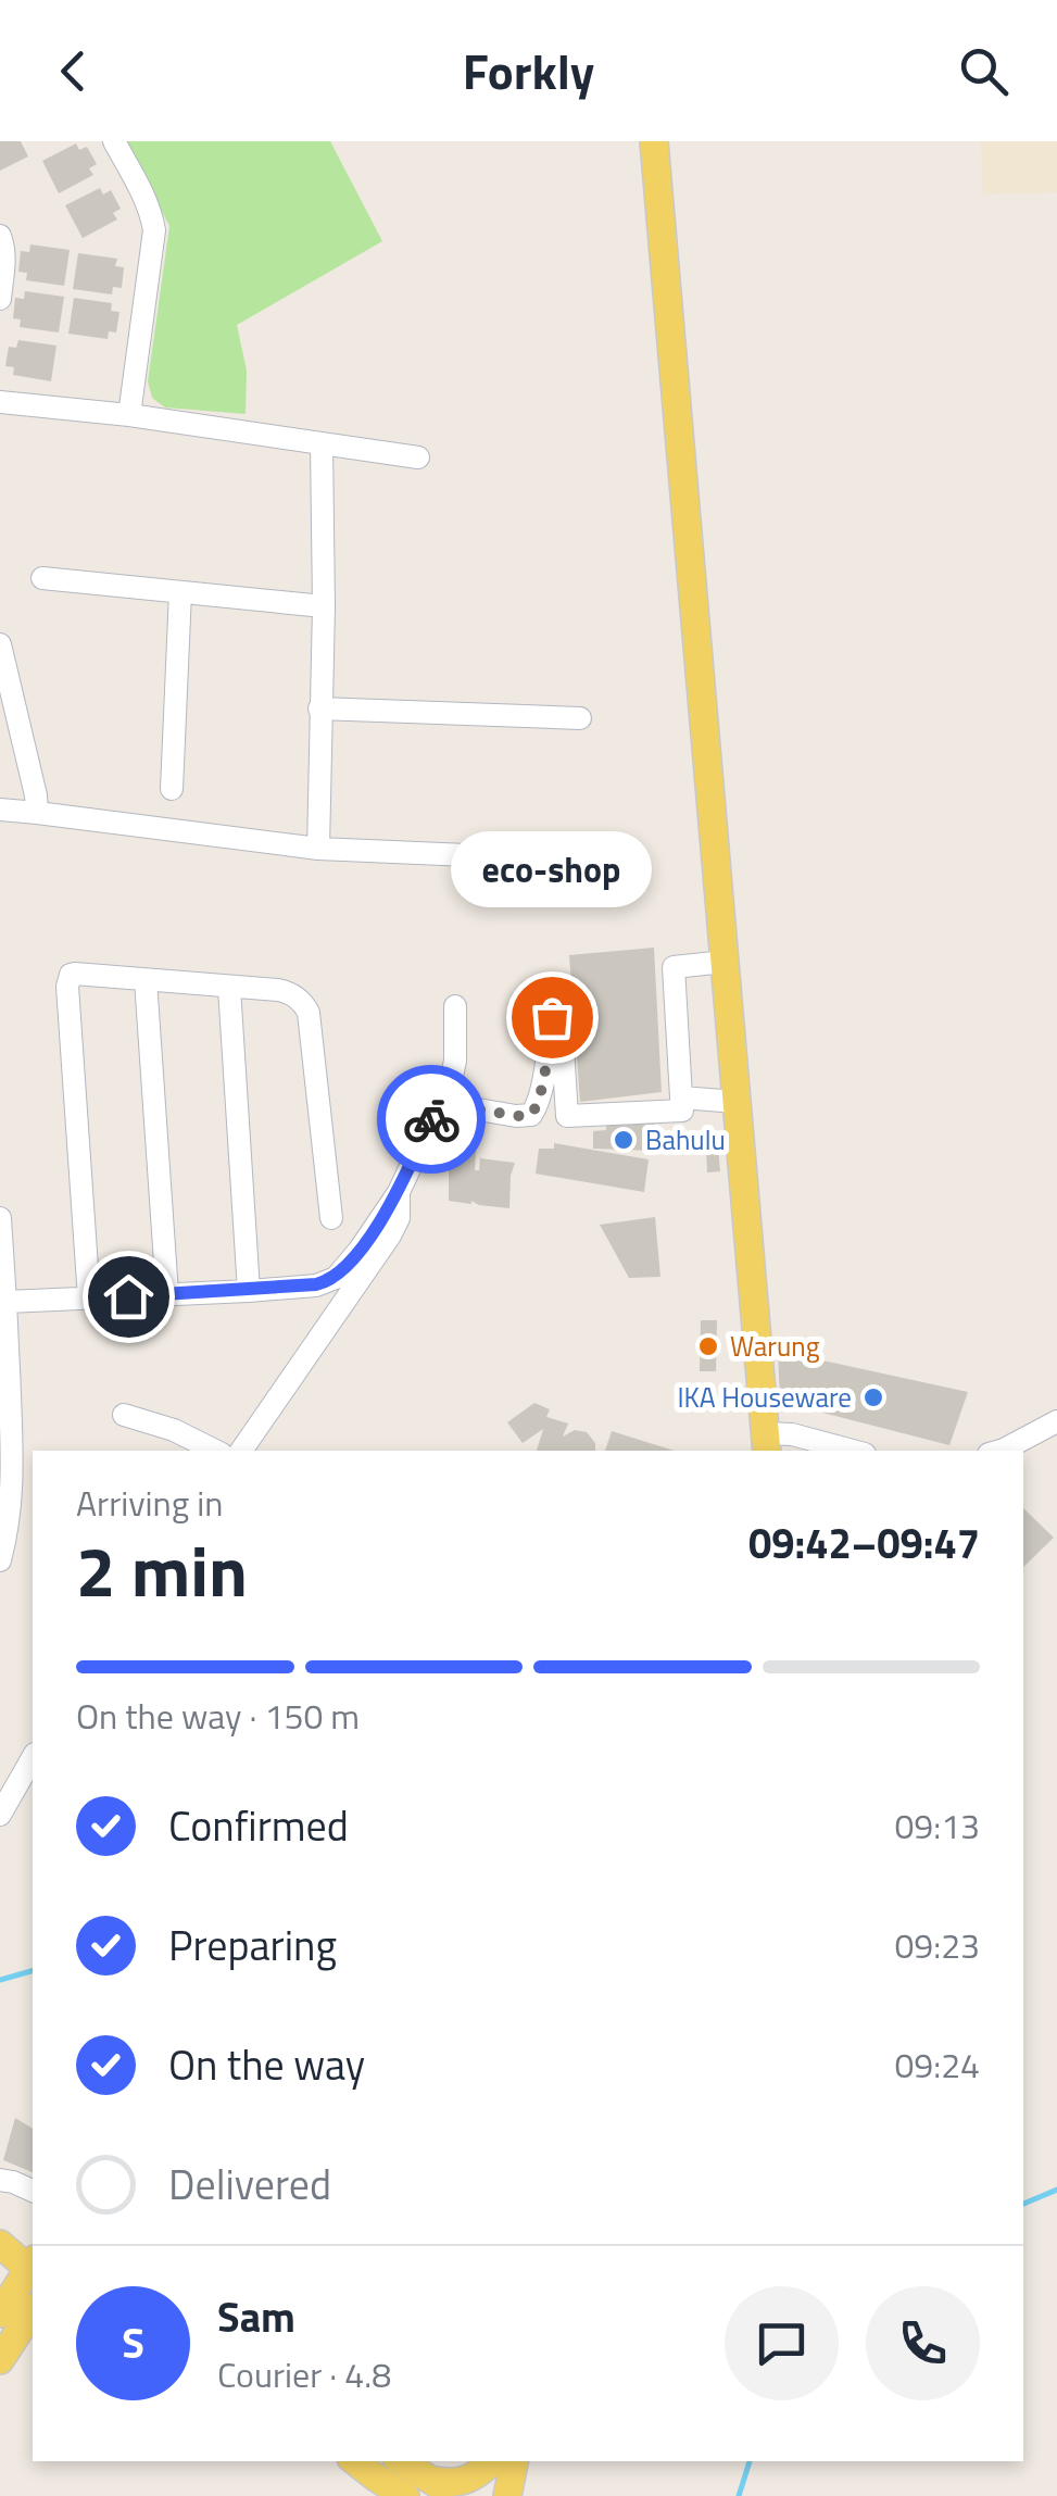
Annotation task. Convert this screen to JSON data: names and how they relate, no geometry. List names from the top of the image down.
{
  "places": [
    "eco-shop",
    "Bahulu",
    "Warung",
    "IKA Houseware"
  ],
  "page": {
    "header": "Forkly",
    "bubble": "eco-shop",
    "heading": ["2 min", "Arriving in", "09:42–09:47"],
    "panel": ["Sam", "Courier · 4.8"],
    "bar": "On the way · 150 m",
    "list": [
      ["Confirmed", "09:13"],
      ["Preparing", "09:23"],
      ["On the way", "09:24"],
      "Delivered"
    ],
    "round": "S"
  }
}
